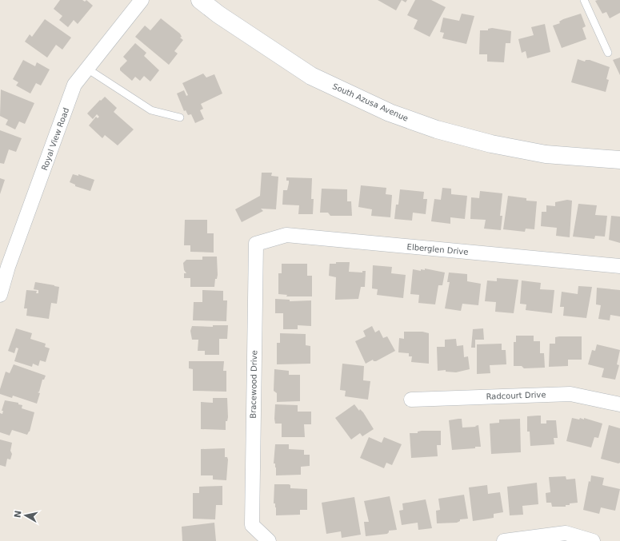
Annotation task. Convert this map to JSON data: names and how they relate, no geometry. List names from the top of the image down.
{
  "streets": {
    "street": [
      "South Azusa Avenue",
      "Royal View Road",
      "Elberglen Drive",
      "Bracewood Drive",
      "Radcourt Drive"
    ]
  },
  "crossings": [
    ["Elberglen Drive", "Bracewood Drive"]
  ],
  "north": "left"
}
